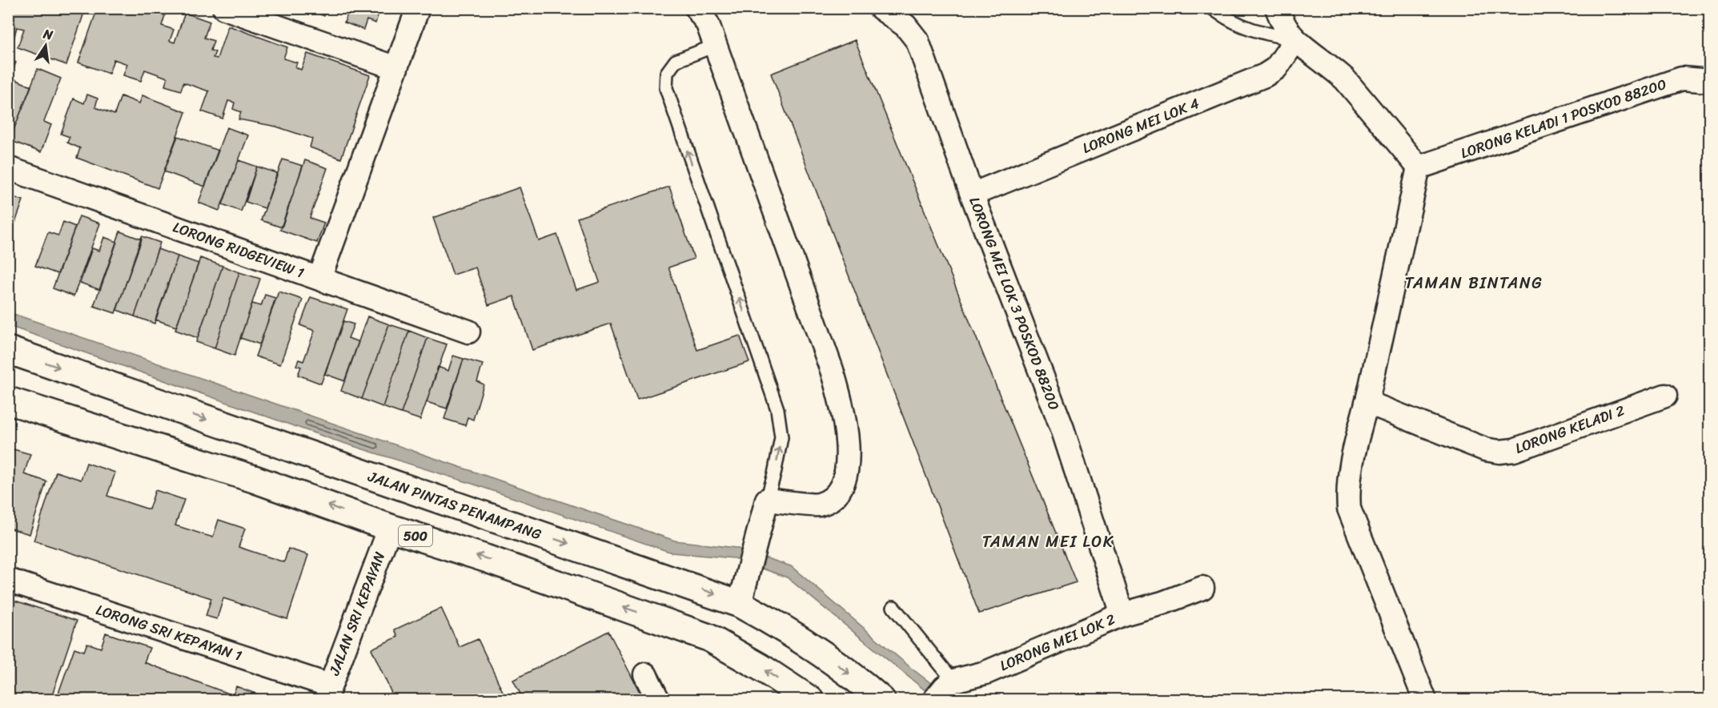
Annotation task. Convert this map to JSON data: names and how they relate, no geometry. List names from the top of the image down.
{
  "streets": {
    "main road": ["JALAN PINTAS PENAMPANG", "500"],
    "street": [
      "LORONG KELADI 1 POSKOD 88200",
      "LORONG MEI LOK 4",
      "LORONG RIDGEVIEW 1",
      "LORONG MEI LOK 3 POSKOD 88200",
      "LORONG KELADI 2",
      "JALAN SRI KEPAYAN",
      "LORONG SRI KEPAYAN 1",
      "LORONG MEI LOK 2"
    ]
  },
  "crossings": [
    ["LORONG MEI LOK 4", "LORONG MEI LOK 3 POSKOD 88200"],
    ["LORONG MEI LOK 3 POSKOD 88200", "LORONG MEI LOK 2"],
    ["500", "JALAN SRI KEPAYAN"],
    ["JALAN SRI KEPAYAN", "LORONG SRI KEPAYAN 1"]
  ],
  "districts": ["TAMAN BINTANG", "TAMAN MEI LOK"],
  "north": "top"
}
